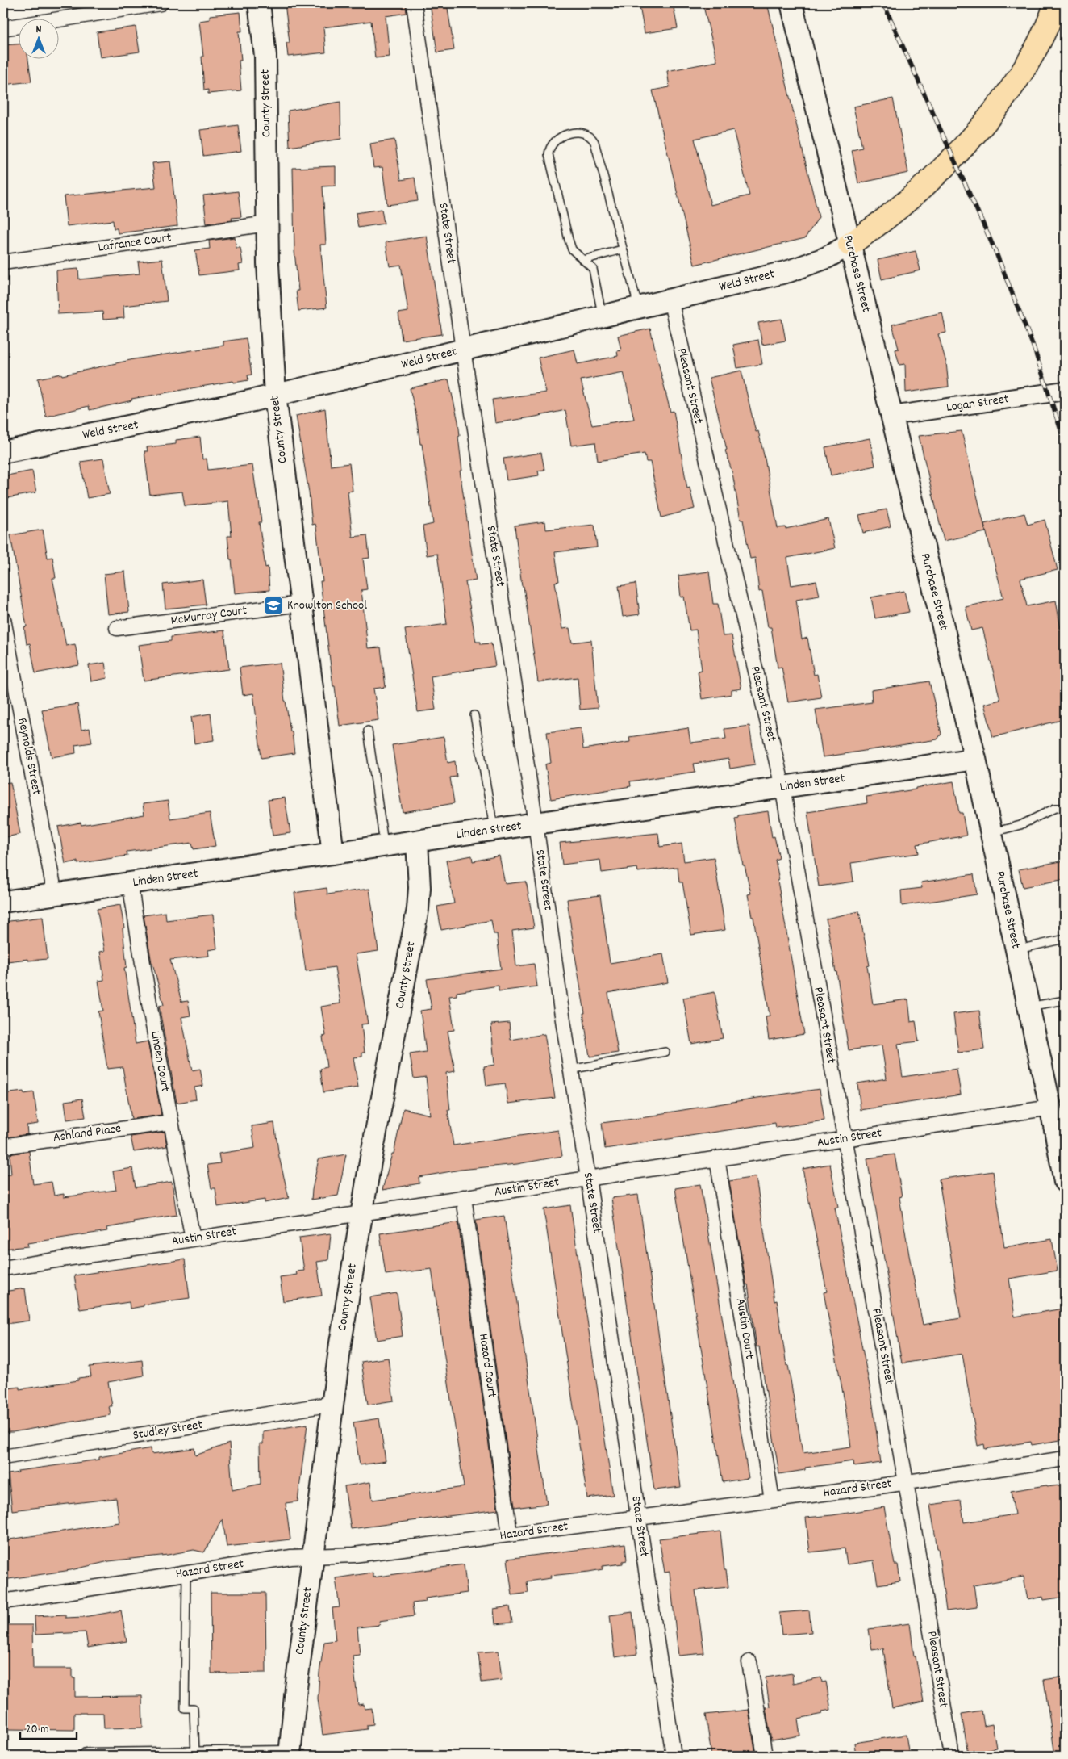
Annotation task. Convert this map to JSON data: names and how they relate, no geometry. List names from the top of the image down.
{
  "streets": {
    "main road": [
      "County Street",
      "Purchase Street",
      "Weld Street",
      "Linden Street"
    ],
    "street": [
      "State Street",
      "Lafrance Court",
      "Pleasant Street",
      "Logan Street",
      "McMurray Court",
      "Reynolds Street",
      "Linden Court",
      "Ashland Place",
      "Austin Street",
      "Austin Court",
      "Hazard Court",
      "Studley Street",
      "Hazard Street"
    ]
  },
  "crossings": [
    ["County Street", "Lafrance Court"],
    ["County Street", "Weld Street"],
    ["County Street", "McMurray Court"],
    ["County Street", "Linden Street"],
    ["County Street", "Austin Street"],
    ["County Street", "Studley Street"],
    ["County Street", "Hazard Street"],
    ["State Street", "Weld Street"],
    ["State Street", "Linden Street"],
    ["State Street", "Austin Street"],
    ["State Street", "Hazard Street"],
    ["Purchase Street", "Weld Street"],
    ["Purchase Street", "Logan Street"],
    ["Purchase Street", "Linden Street"],
    ["Purchase Street", "Austin Street"],
    ["Weld Street", "Pleasant Street"],
    ["Pleasant Street", "Linden Street"],
    ["Pleasant Street", "Austin Street"],
    ["Pleasant Street", "Hazard Street"],
    ["Reynolds Street", "Linden Street"],
    ["Linden Street", "Linden Court"],
    ["Linden Court", "Ashland Place"],
    ["Linden Court", "Austin Street"],
    ["Austin Street", "Austin Court"],
    ["Austin Street", "Hazard Court"],
    ["Austin Court", "Hazard Street"],
    ["Hazard Court", "Hazard Street"]
  ],
  "places": {
    "school or university": ["Knowlton School"]
  },
  "scale_bar": "20 m",
  "north": "top"
}
